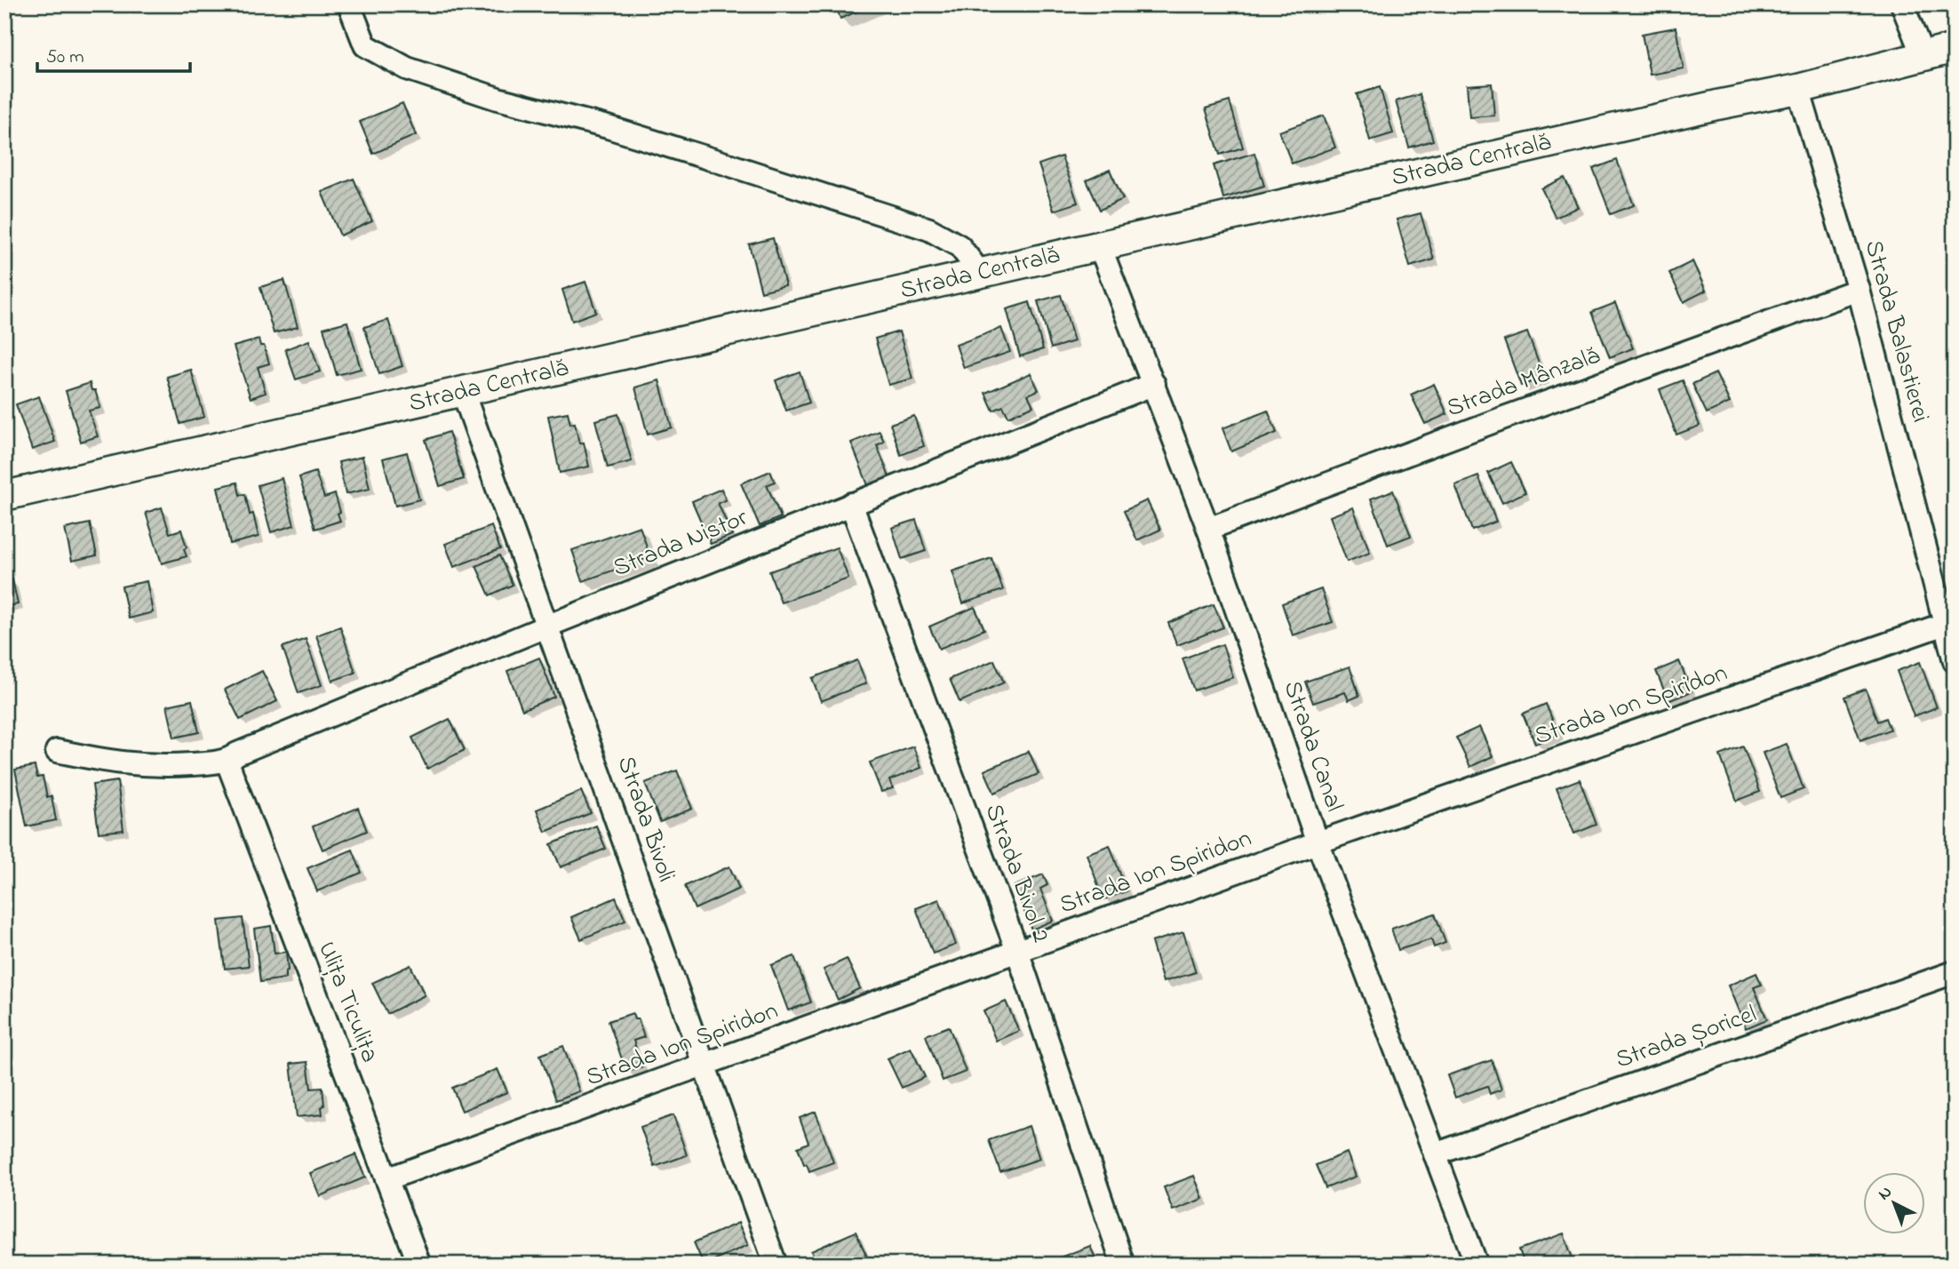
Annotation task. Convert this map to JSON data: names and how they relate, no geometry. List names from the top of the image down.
{
  "streets": {
    "main road": ["Strada Centrală"],
    "street": [
      "Strada Balastierei",
      "Strada Mânzală",
      "Strada Nistor",
      "Strada Ion Spiridon",
      "Strada Canal",
      "Strada Bivoli",
      "Strada Bivol 2",
      "Ulița Ticulița",
      "Strada Șoricel"
    ]
  },
  "crossings": [
    ["Strada Centrală", "Strada Balastierei"],
    ["Strada Centrală", "Strada Canal"],
    ["Strada Centrală", "Strada Bivoli"],
    ["Strada Balastierei", "Strada Mânzală"],
    ["Strada Balastierei", "Strada Ion Spiridon"],
    ["Strada Mânzală", "Strada Canal"],
    ["Strada Nistor", "Strada Canal"],
    ["Strada Nistor", "Strada Bivoli"],
    ["Strada Nistor", "Strada Bivol 2"],
    ["Strada Nistor", "Ulița Ticulița"],
    ["Strada Ion Spiridon", "Strada Canal"],
    ["Strada Ion Spiridon", "Strada Bivoli"],
    ["Strada Ion Spiridon", "Strada Bivol 2"],
    ["Strada Ion Spiridon", "Ulița Ticulița"],
    ["Strada Canal", "Strada Șoricel"]
  ],
  "scale_bar": "50 m",
  "north": "top left"
}
